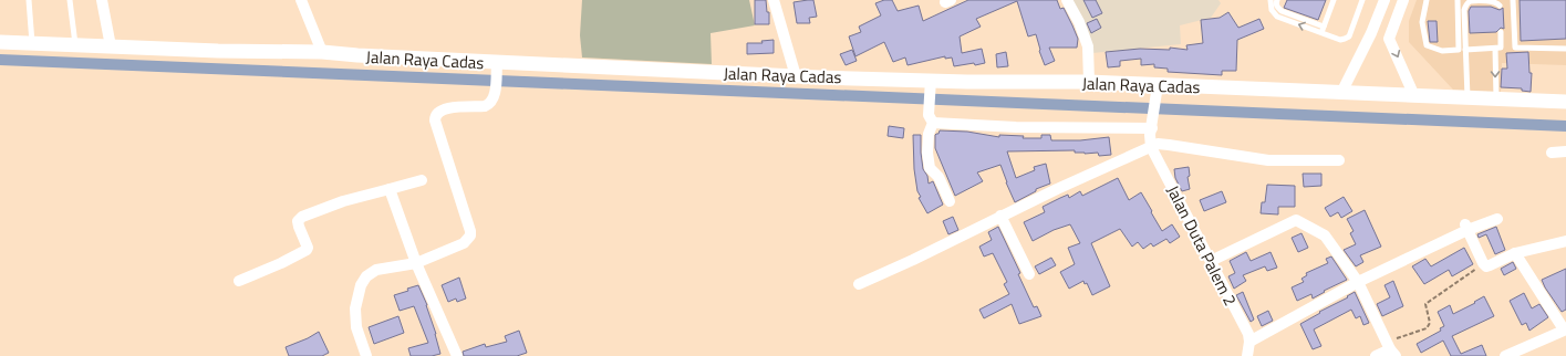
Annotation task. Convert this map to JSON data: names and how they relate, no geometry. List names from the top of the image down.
{
  "streets": {
    "street": ["Jalan Raya Cadas", "Jalan Duta Palem 2"]
  },
  "crossings": [
    ["Jalan Raya Cadas", "Jalan Duta Palem 2"]
  ]
}
